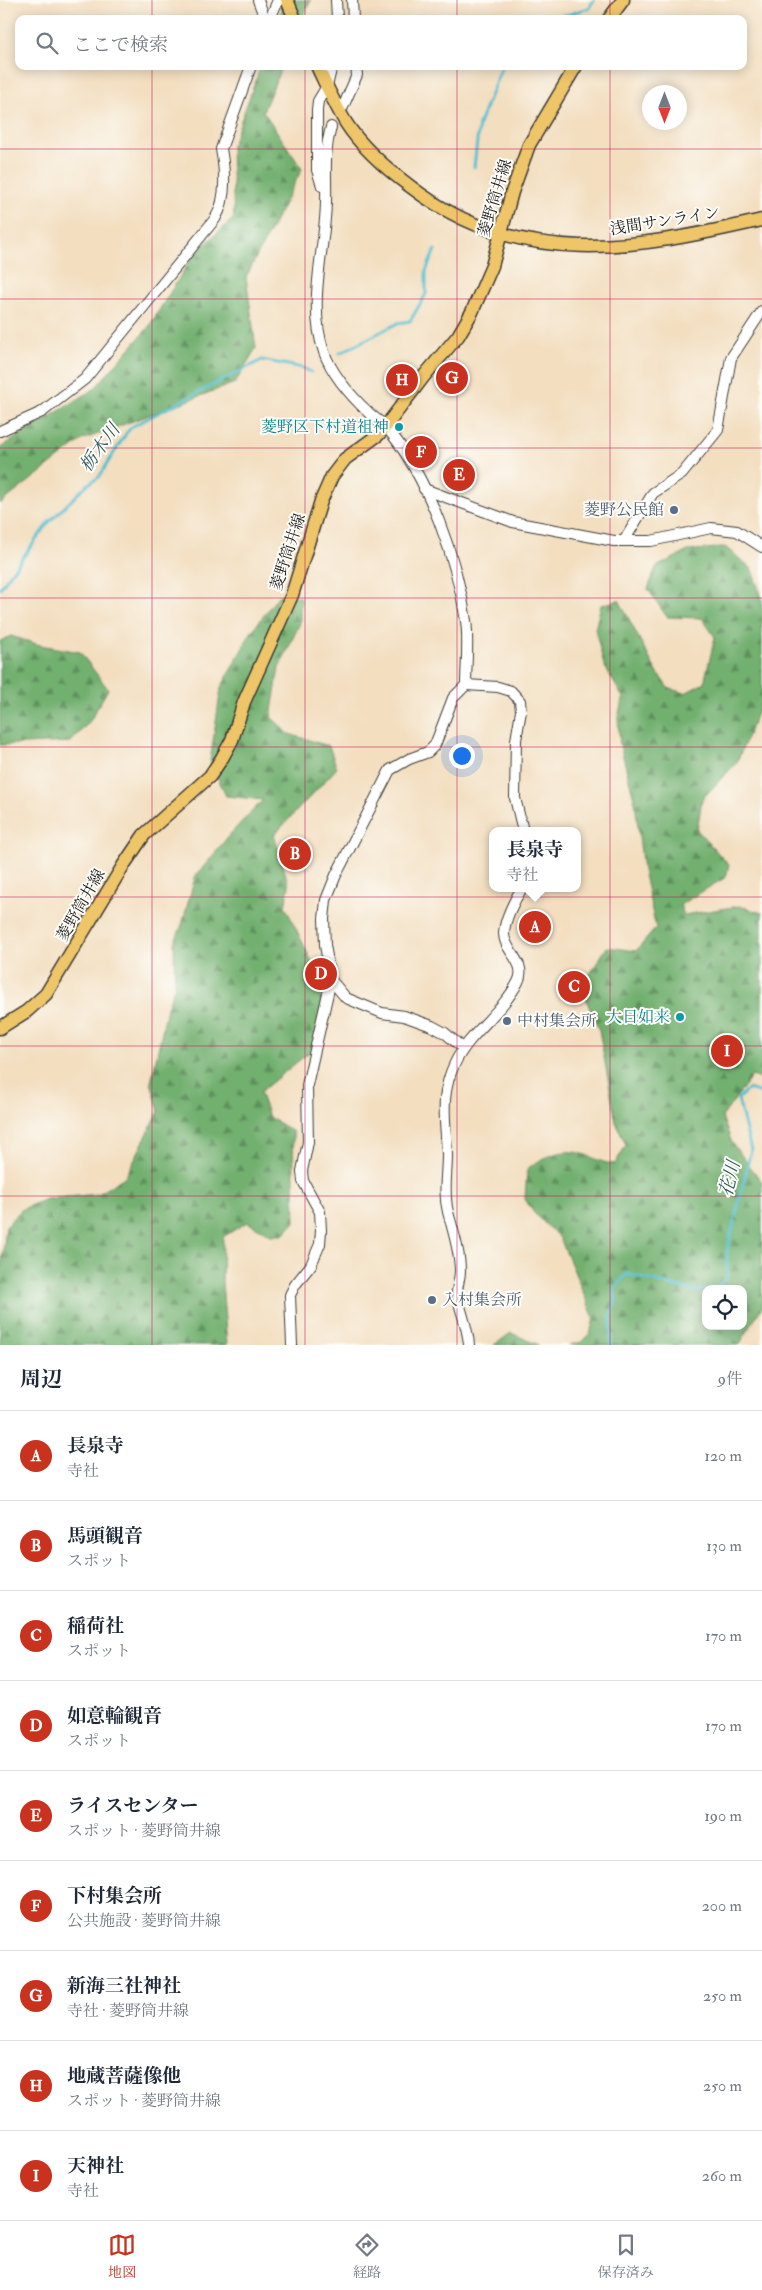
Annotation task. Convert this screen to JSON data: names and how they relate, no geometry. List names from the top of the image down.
{
  "streets": {
    "main road": ["菱野筒井線", "浅間サンライン"]
  },
  "crossings": [
    ["菱野筒井線", "浅間サンライン"]
  ],
  "water": ["栃木川", "花川"],
  "places": [
    "菱野区下村道祖神",
    "菱野公民館",
    "大日如来",
    "中村集会所",
    "入村集会所"
  ],
  "north": "bottom",
  "page": {
    "search": "ここで検索",
    "pins": [
      "G",
      "H",
      "F",
      "E",
      "B",
      "A",
      "D",
      "C",
      "I"
    ],
    "popup": ["長泉寺", "寺社"],
    "heading": ["周辺", "9件"],
    "list": [
      {
        "mark": "A",
        "name": "長泉寺",
        "note": "寺社",
        "value": "120 m"
      },
      {
        "mark": "B",
        "name": "馬頭観音",
        "note": "スポット",
        "value": "130 m"
      },
      {
        "mark": "C",
        "name": "稲荷社",
        "note": "スポット",
        "value": "170 m"
      },
      {
        "mark": "D",
        "name": "如意輪観音",
        "note": "スポット",
        "value": "170 m"
      },
      {
        "mark": "E",
        "name": "ライスセンター",
        "note": "スポット · 菱野筒井線",
        "value": "190 m"
      },
      {
        "mark": "F",
        "name": "下村集会所",
        "note": "公共施設 · 菱野筒井線",
        "value": "200 m"
      },
      {
        "mark": "G",
        "name": "新海三社神社",
        "note": "寺社 · 菱野筒井線",
        "value": "250 m"
      },
      {
        "mark": "H",
        "name": "地蔵菩薩像他",
        "note": "スポット · 菱野筒井線",
        "value": "250 m"
      },
      {
        "mark": "I",
        "name": "天神社",
        "note": "寺社",
        "value": "260 m"
      }
    ],
    "nav": ["地図", "経路", "保存済み"]
  }
}
